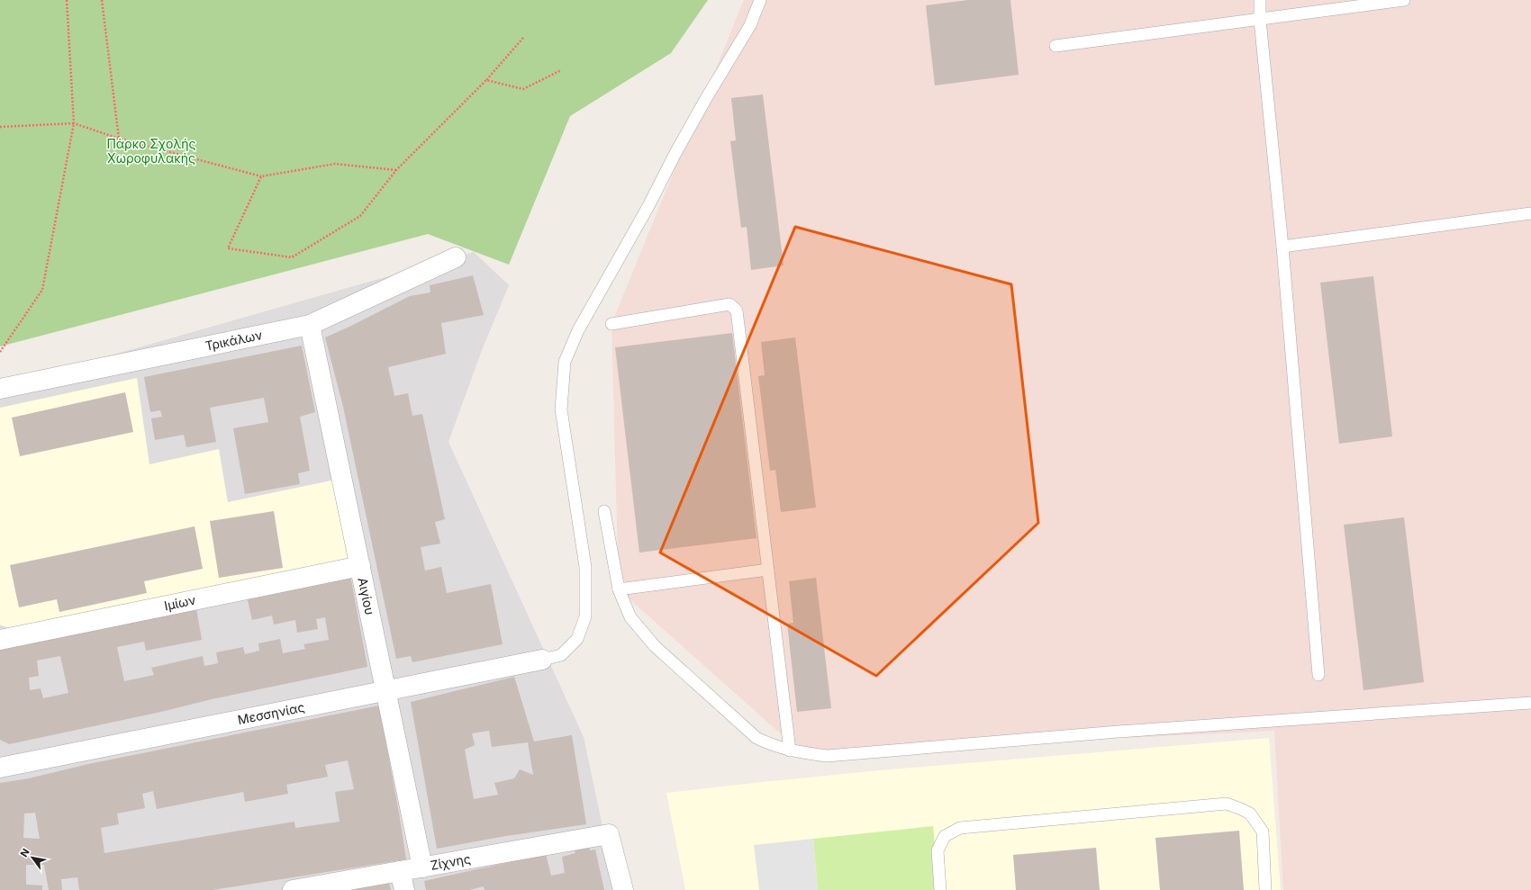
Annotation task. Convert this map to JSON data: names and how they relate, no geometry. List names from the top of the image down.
{
  "streets": {
    "street": [
      "Τρικάλων",
      "Αιγίου",
      "Ιμίων",
      "Μεσσηνίας",
      "Ζίχνης"
    ]
  },
  "crossings": [
    ["Τρικάλων", "Αιγίου"],
    ["Αιγίου", "Ιμίων"],
    ["Αιγίου", "Μεσσηνίας"],
    ["Αιγίου", "Ζίχνης"]
  ],
  "parks": ["Πάρκο Σχολής Χωροφυλακής"],
  "north": "top left"
}
